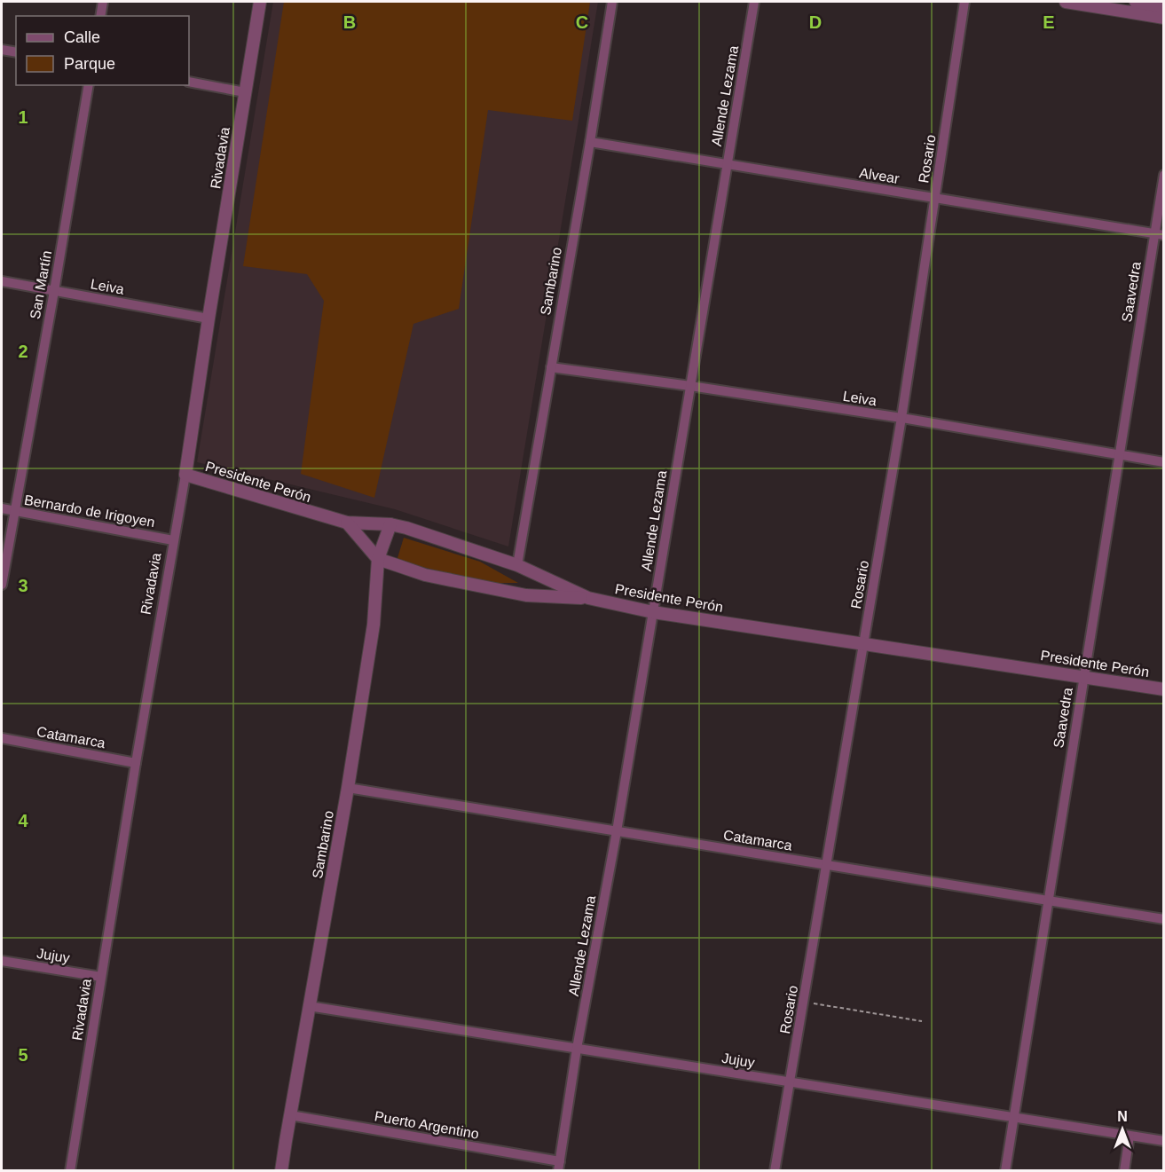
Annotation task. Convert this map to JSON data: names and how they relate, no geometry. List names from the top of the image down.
{
  "streets": {
    "street": [
      "Allende Lezama",
      "Rivadavia",
      "Rosario",
      "Alvear",
      "Sambarino",
      "San Martín",
      "Leiva",
      "Saavedra",
      "Presidente Perón",
      "Bernardo de Irigoyen",
      "Catamarca",
      "Jujuy",
      "Puerto Argentino"
    ]
  },
  "crossings": [
    ["Allende Lezama", "Alvear"],
    ["Allende Lezama", "Leiva"],
    ["Allende Lezama", "Presidente Perón"],
    ["Allende Lezama", "Catamarca"],
    ["Allende Lezama", "Jujuy"],
    ["Allende Lezama", "Puerto Argentino"],
    ["Rivadavia", "Leiva"],
    ["Rivadavia", "Presidente Perón"],
    ["Rivadavia", "Bernardo de Irigoyen"],
    ["Rivadavia", "Catamarca"],
    ["Rivadavia", "Jujuy"],
    ["Rosario", "Alvear"],
    ["Rosario", "Leiva"],
    ["Rosario", "Presidente Perón"],
    ["Rosario", "Catamarca"],
    ["Rosario", "Jujuy"],
    ["Alvear", "Sambarino"],
    ["Alvear", "Saavedra"],
    ["Sambarino", "Leiva"],
    ["Sambarino", "Presidente Perón"],
    ["Sambarino", "Catamarca"],
    ["Sambarino", "Jujuy"],
    ["Sambarino", "Puerto Argentino"],
    ["San Martín", "Leiva"],
    ["San Martín", "Bernardo de Irigoyen"],
    ["Leiva", "Saavedra"],
    ["Saavedra", "Presidente Perón"],
    ["Saavedra", "Catamarca"],
    ["Saavedra", "Jujuy"]
  ],
  "legend": ["Calle", "Parque"],
  "north": "top",
  "grid": {
    "columns": [
      "B",
      "C",
      "D",
      "E"
    ],
    "rows": [
      "1",
      "2",
      "3",
      "4",
      "5"
    ]
  }
}
